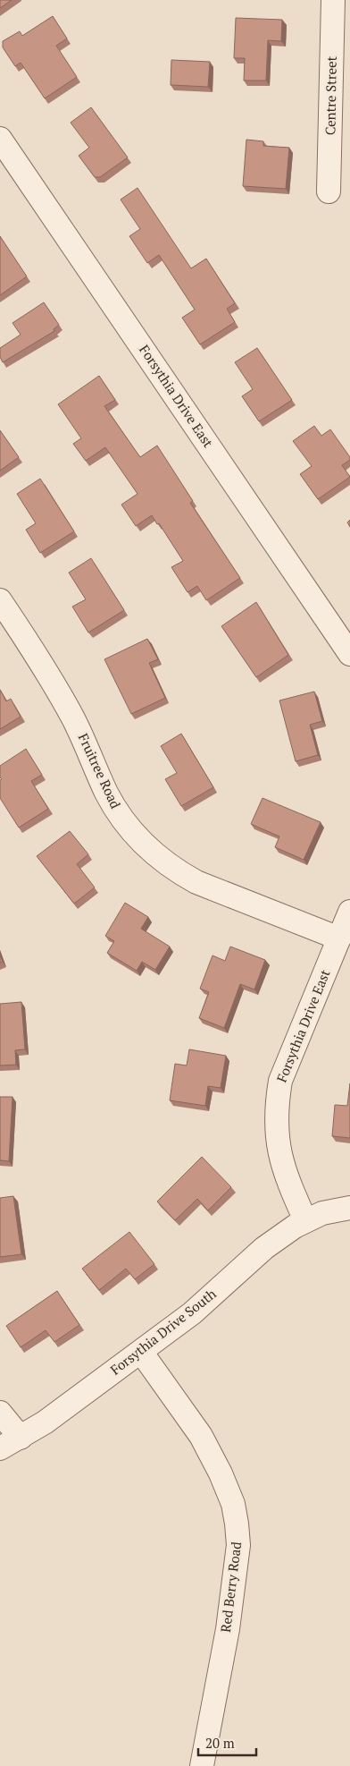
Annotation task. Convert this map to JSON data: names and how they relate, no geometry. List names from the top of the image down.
{
  "streets": {
    "street": [
      "Centre Street",
      "Forsythia Drive East",
      "Fruitree Road",
      "Forsythia Drive South",
      "Red Berry Road"
    ]
  },
  "crossings": [
    ["Forsythia Drive East", "Fruitree Road"],
    ["Forsythia Drive East", "Forsythia Drive South"],
    ["Forsythia Drive South", "Red Berry Road"]
  ],
  "scale_bar": "20 m"
}
